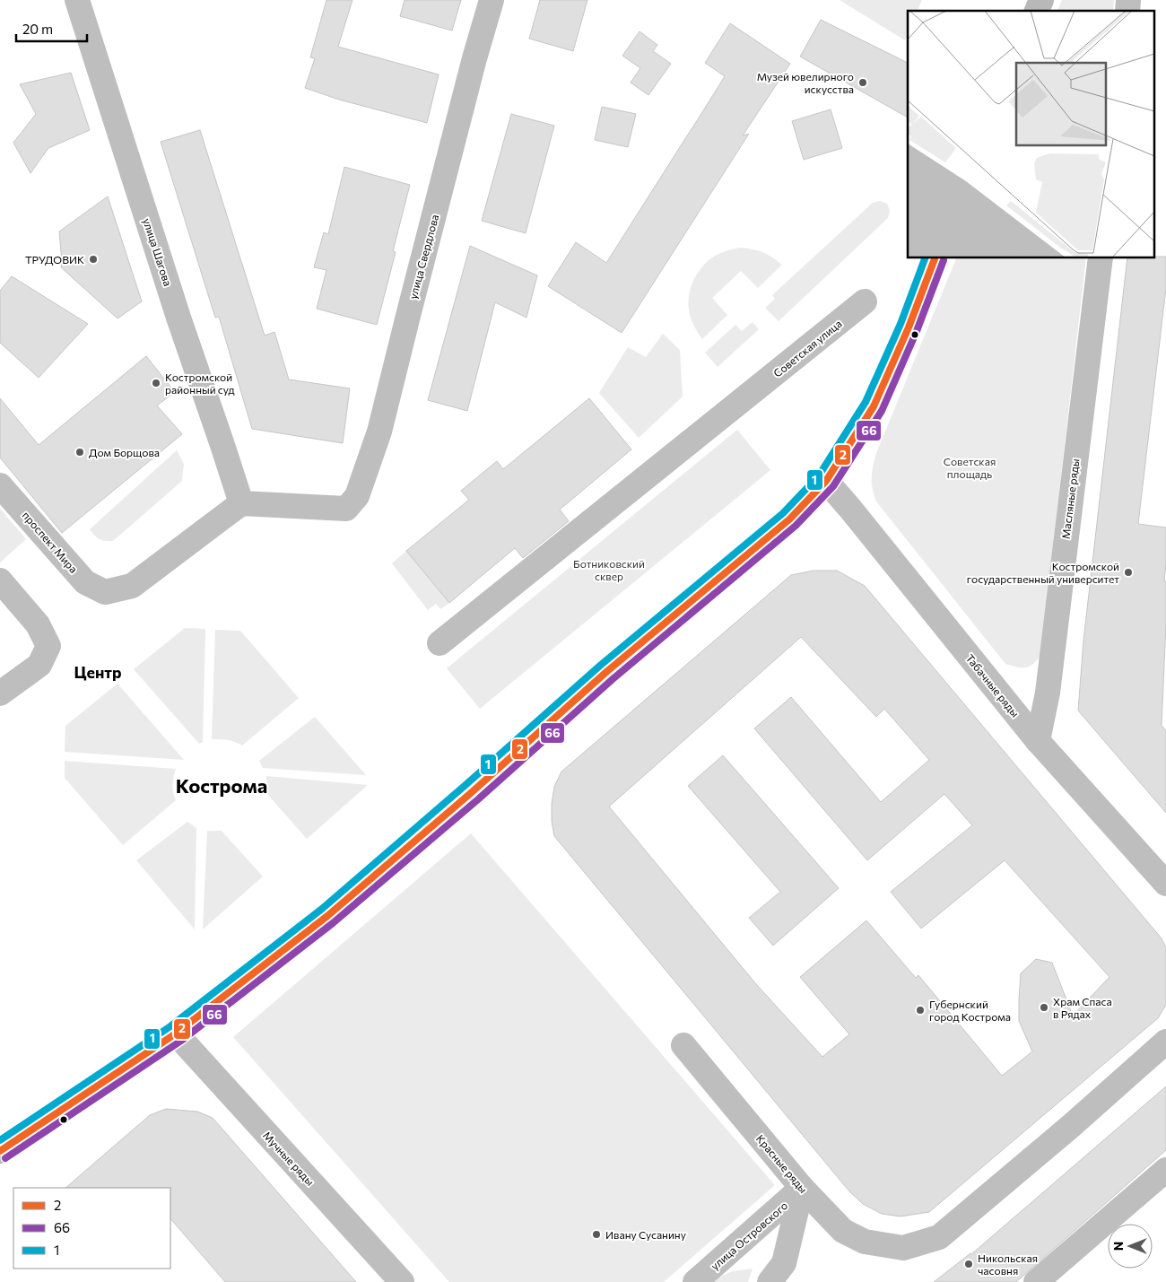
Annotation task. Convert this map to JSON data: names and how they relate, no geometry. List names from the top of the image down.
{
  "streets": {
    "street": [
      "улица Шагова",
      "улица Свердлова",
      "Советская улица",
      "Масляные ряды",
      "проспект Мира",
      "Табачные ряды",
      "Мучные ряды",
      "Красные ряды",
      "улица Островского"
    ]
  },
  "crossings": [
    ["улица Шагова", "улица Свердлова"],
    ["улица Шагова", "проспект Мира"],
    ["улица Свердлова", "проспект Мира"],
    ["Масляные ряды", "Табачные ряды"],
    ["Красные ряды", "улица Островского"]
  ],
  "districts": ["Центр", "Кострома"],
  "parks": ["Советская площадь", "Ботниковский сквер"],
  "places": [
    "Музей ювелирного искусства",
    "ТРУДОВИК",
    "Костромской районный суд",
    "Дом Борщова",
    "Костромской государственный университет",
    "Храм Спаса в Рядах",
    "Губернский город Кострома",
    "Ивану Сусанину",
    "Никольская часовня"
  ],
  "lines": ["transit line 2", "transit line 1", "transit line 66"],
  "legend": ["2", "66", "1"],
  "scale_bar": "20 m",
  "north": "left"
}
